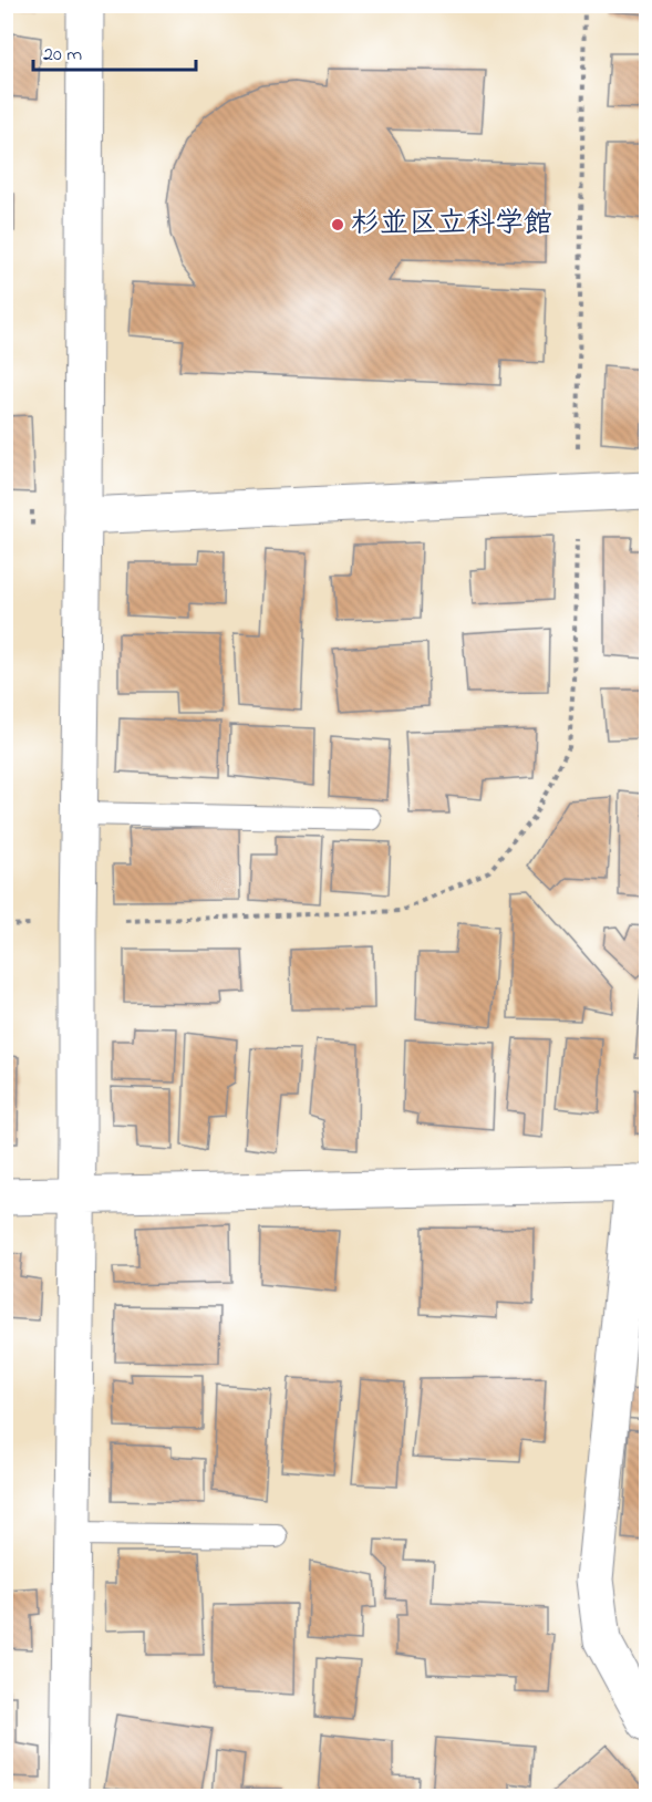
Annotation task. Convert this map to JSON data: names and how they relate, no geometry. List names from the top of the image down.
{
  "places": ["杉並区立科学館"],
  "scale_bar": "20 m"
}
